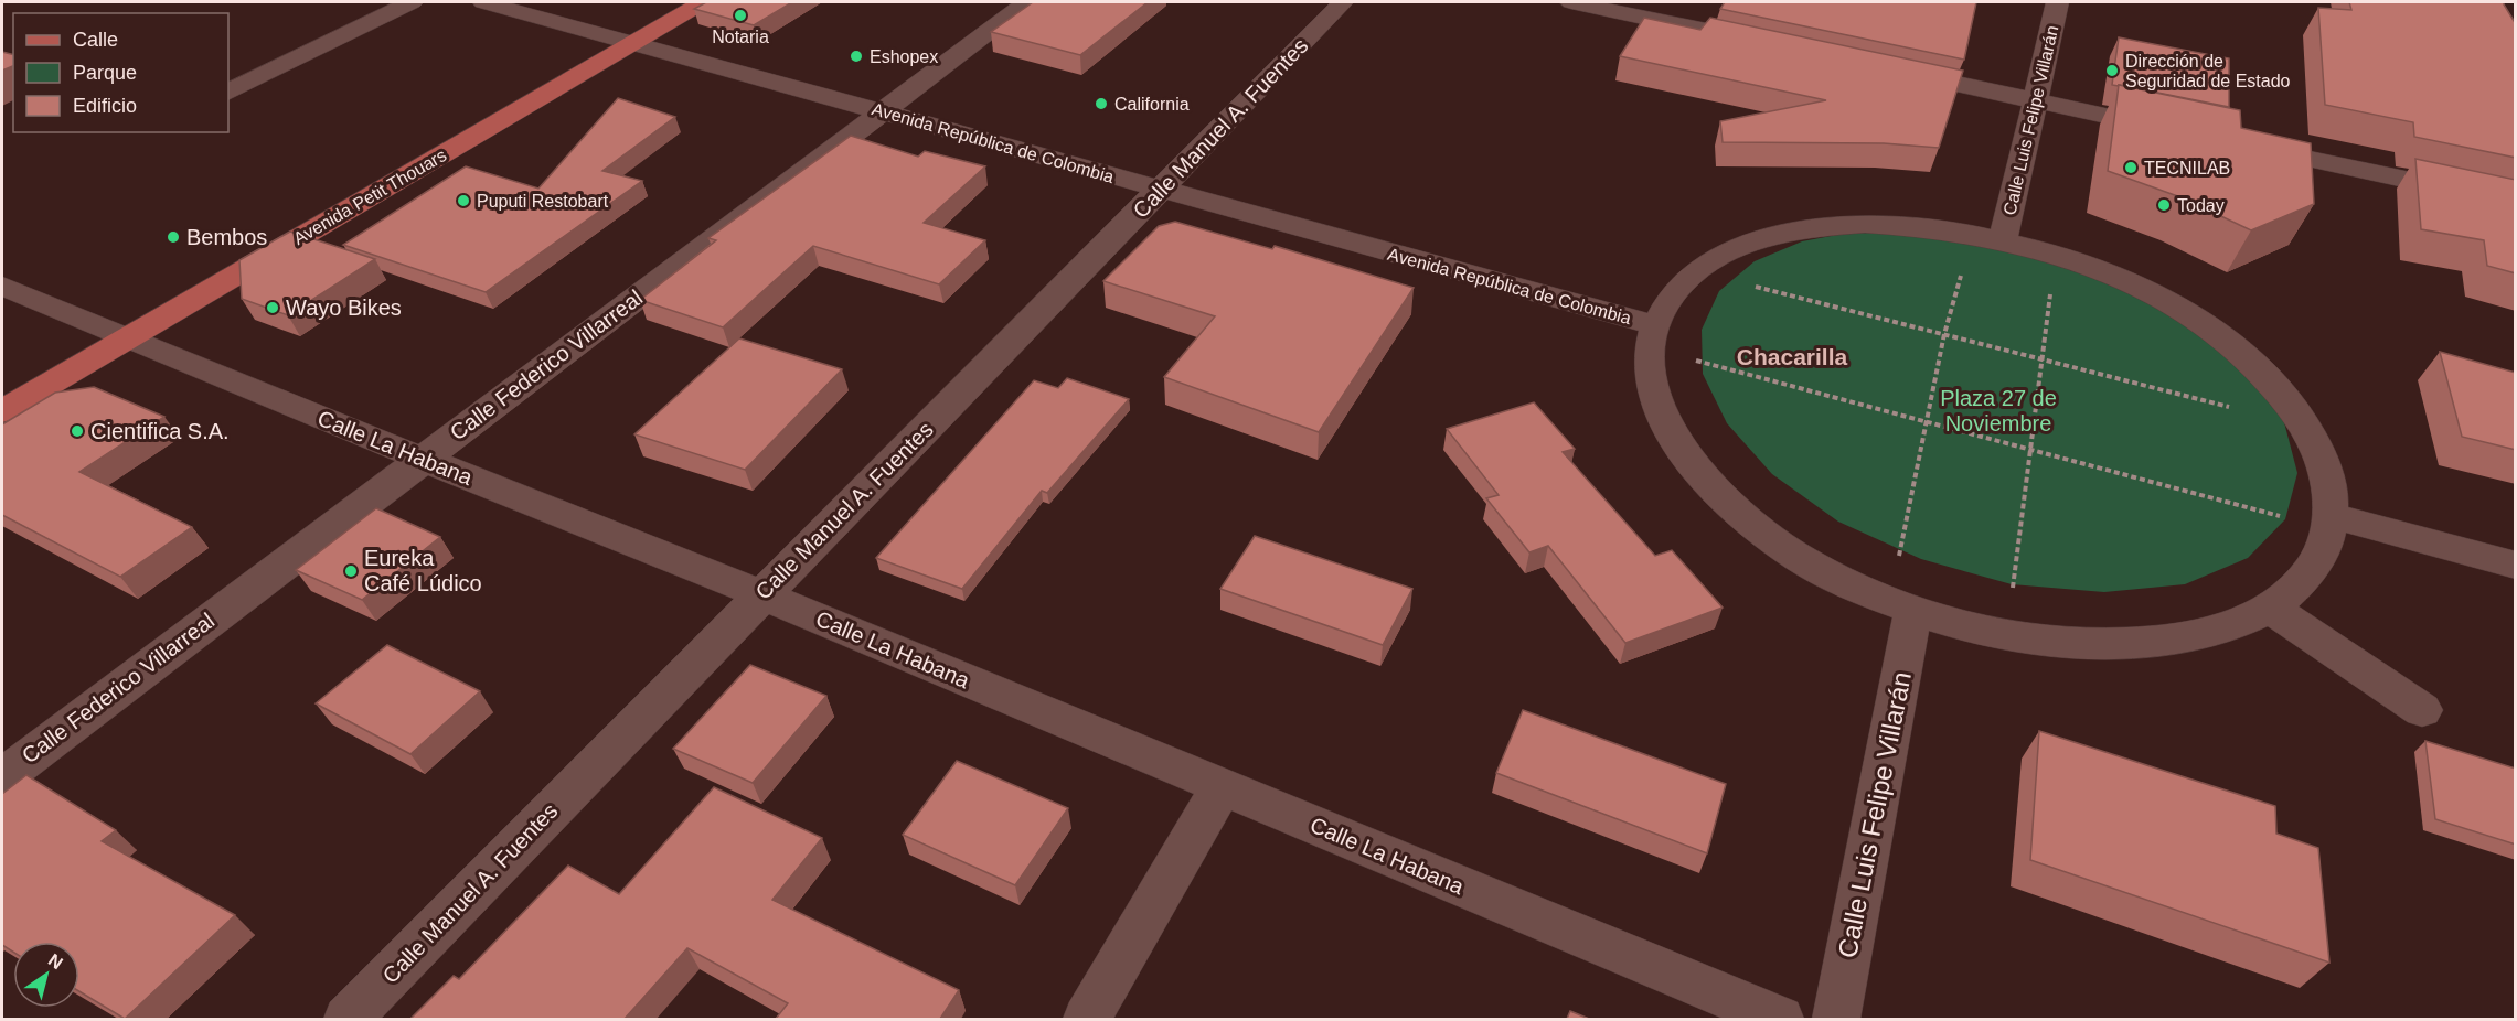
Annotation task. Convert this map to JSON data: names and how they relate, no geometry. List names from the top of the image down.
{
  "streets": {
    "main road": ["Avenida Petit Thouars"],
    "street": [
      "Calle Luis Felipe Villarán",
      "Calle Manuel A. Fuentes",
      "Avenida República de Colombia",
      "Calle Federico Villarreal",
      "Calle La Habana"
    ]
  },
  "crossings": [
    ["Calle Manuel A. Fuentes", "Avenida República de Colombia"],
    ["Calle Manuel A. Fuentes", "Calle La Habana"],
    ["Avenida República de Colombia", "Avenida Petit Thouars"],
    ["Avenida República de Colombia", "Calle Federico Villarreal"],
    ["Avenida Petit Thouars", "Calle La Habana"],
    ["Calle Federico Villarreal", "Calle La Habana"]
  ],
  "districts": ["Chacarilla"],
  "parks": ["Plaza 27 de Noviembre"],
  "places": [
    "Notaria",
    "Eshopex",
    "Dirección de Seguridad de Estado",
    "California",
    "TECNILAB",
    "Puputi Restobart",
    "Today",
    "Bembos",
    "Wayo Bikes",
    "Cientifica S.A.",
    "Eureka Café Lúdico"
  ],
  "legend": ["Calle", "Parque", "Edificio"],
  "north": "top right"
}
